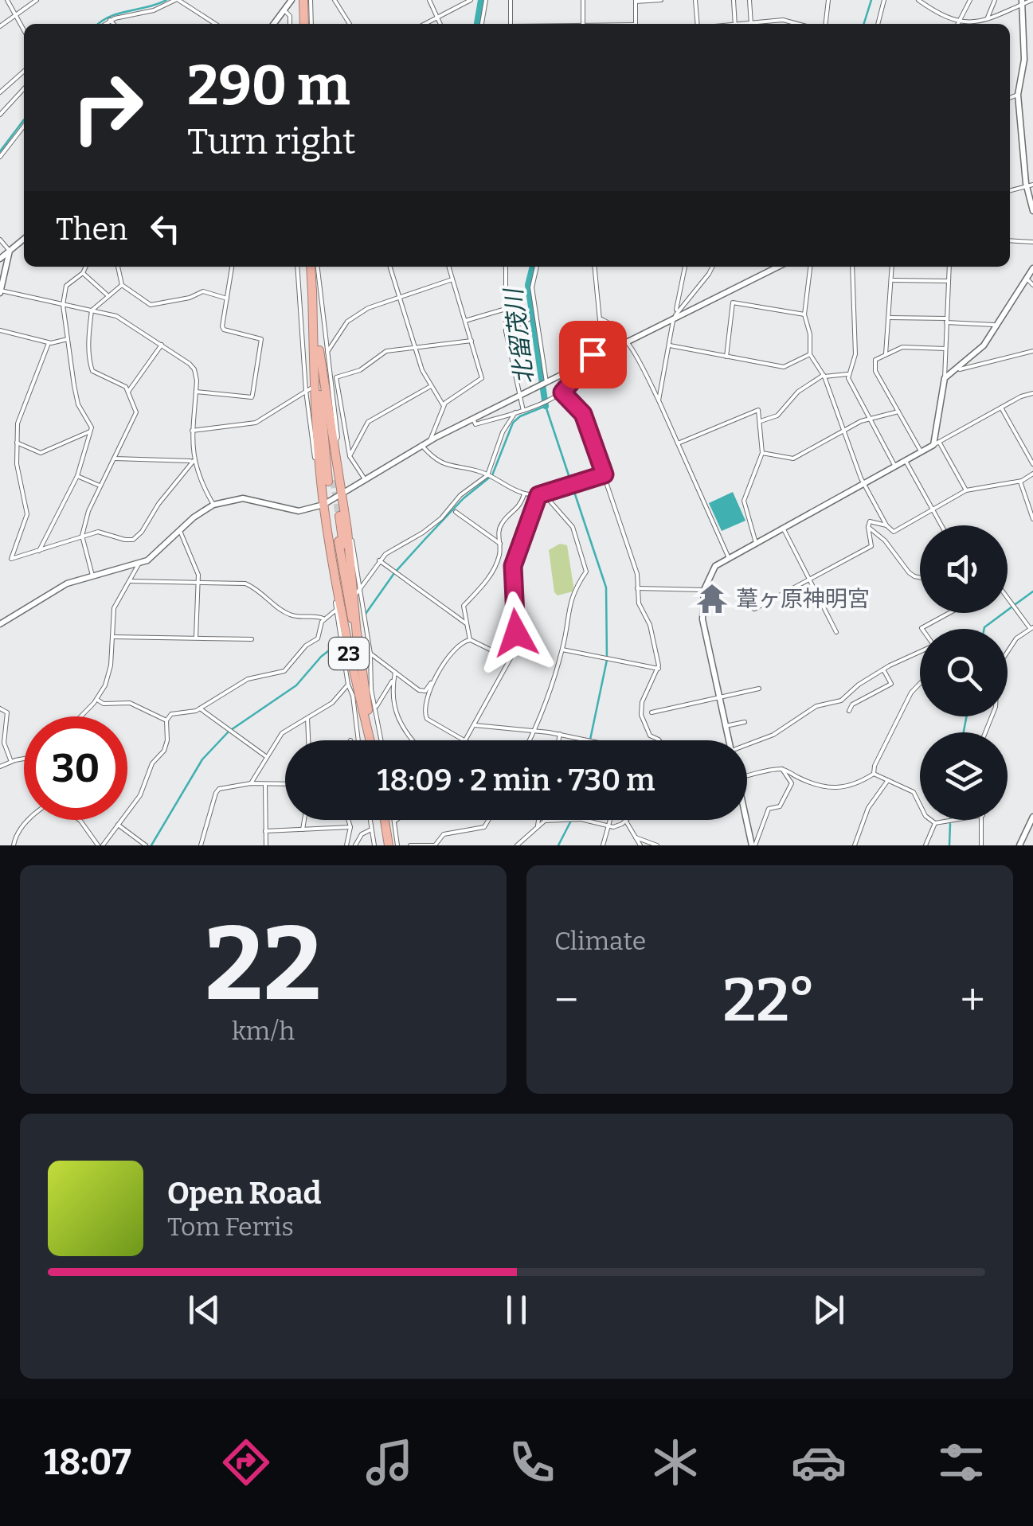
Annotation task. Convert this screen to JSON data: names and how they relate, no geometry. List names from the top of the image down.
{
  "streets": {
    "highway": ["23"]
  },
  "water": ["北留茂川"],
  "places": {
    "temple": ["葦ヶ原神明宮"]
  },
  "page": {
    "turn": ["290 m", "Turn right"],
    "then": "Then",
    "limit": "30",
    "trip": "18:09 · 2 min · 730 m",
    "tile": [
      ["22", "km/h"],
      "Climate"
    ],
    "heat": ["−", "22°", "+"],
    "song": ["Open Road", "Tom Ferris"],
    "tabs": "18:07"
  }
}
